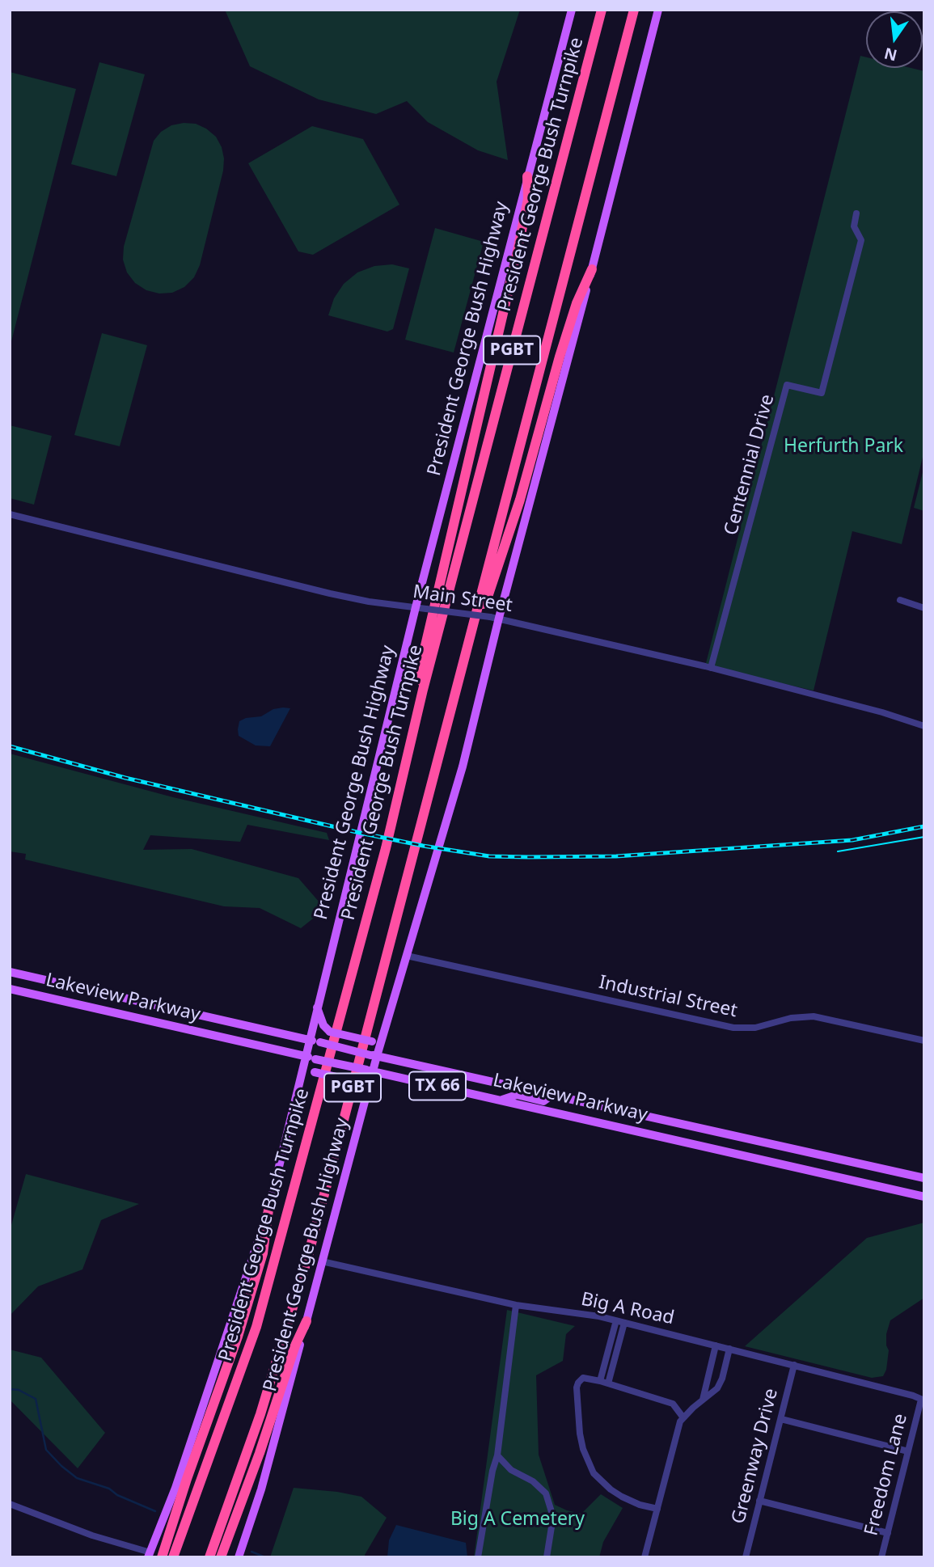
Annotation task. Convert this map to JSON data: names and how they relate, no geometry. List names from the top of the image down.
{
  "streets": {
    "highway": ["President George Bush Turnpike", "PGBT"],
    "main road": ["President George Bush Highway", "Lakeview Parkway", "TX 66"],
    "street": [
      "Centennial Drive",
      "Main Street",
      "Industrial Street",
      "Big A Road",
      "Greenway Drive",
      "Freedom Lane"
    ]
  },
  "crossings": [
    ["President George Bush Highway", "Main Street"],
    ["President George Bush Highway", "Industrial Street"],
    ["President George Bush Highway", "Lakeview Parkway"],
    ["President George Bush Highway", "Big A Road"],
    ["Centennial Drive", "Main Street"],
    ["Big A Road", "Greenway Drive"],
    ["Big A Road", "Freedom Lane"]
  ],
  "parks": ["Herfurth Park", "Big A Cemetery"],
  "north": "bottom"
}
